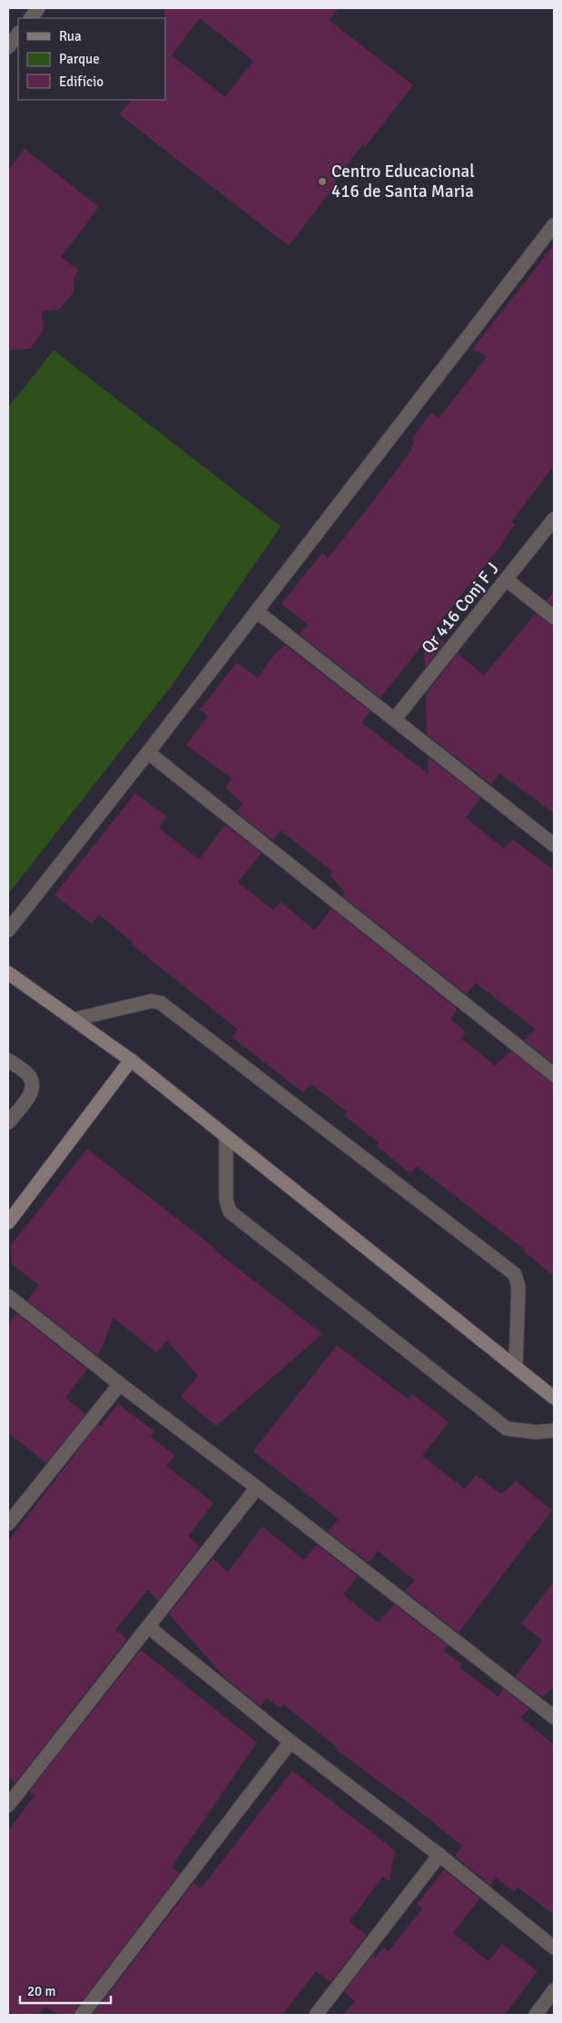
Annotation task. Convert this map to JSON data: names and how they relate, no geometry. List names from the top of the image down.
{
  "streets": {
    "street": ["Qr 416 Conj F J"]
  },
  "places": ["Centro Educacional 416 de Santa Maria"],
  "legend": ["Rua", "Parque", "Edifício"],
  "scale_bar": "20 m"
}
